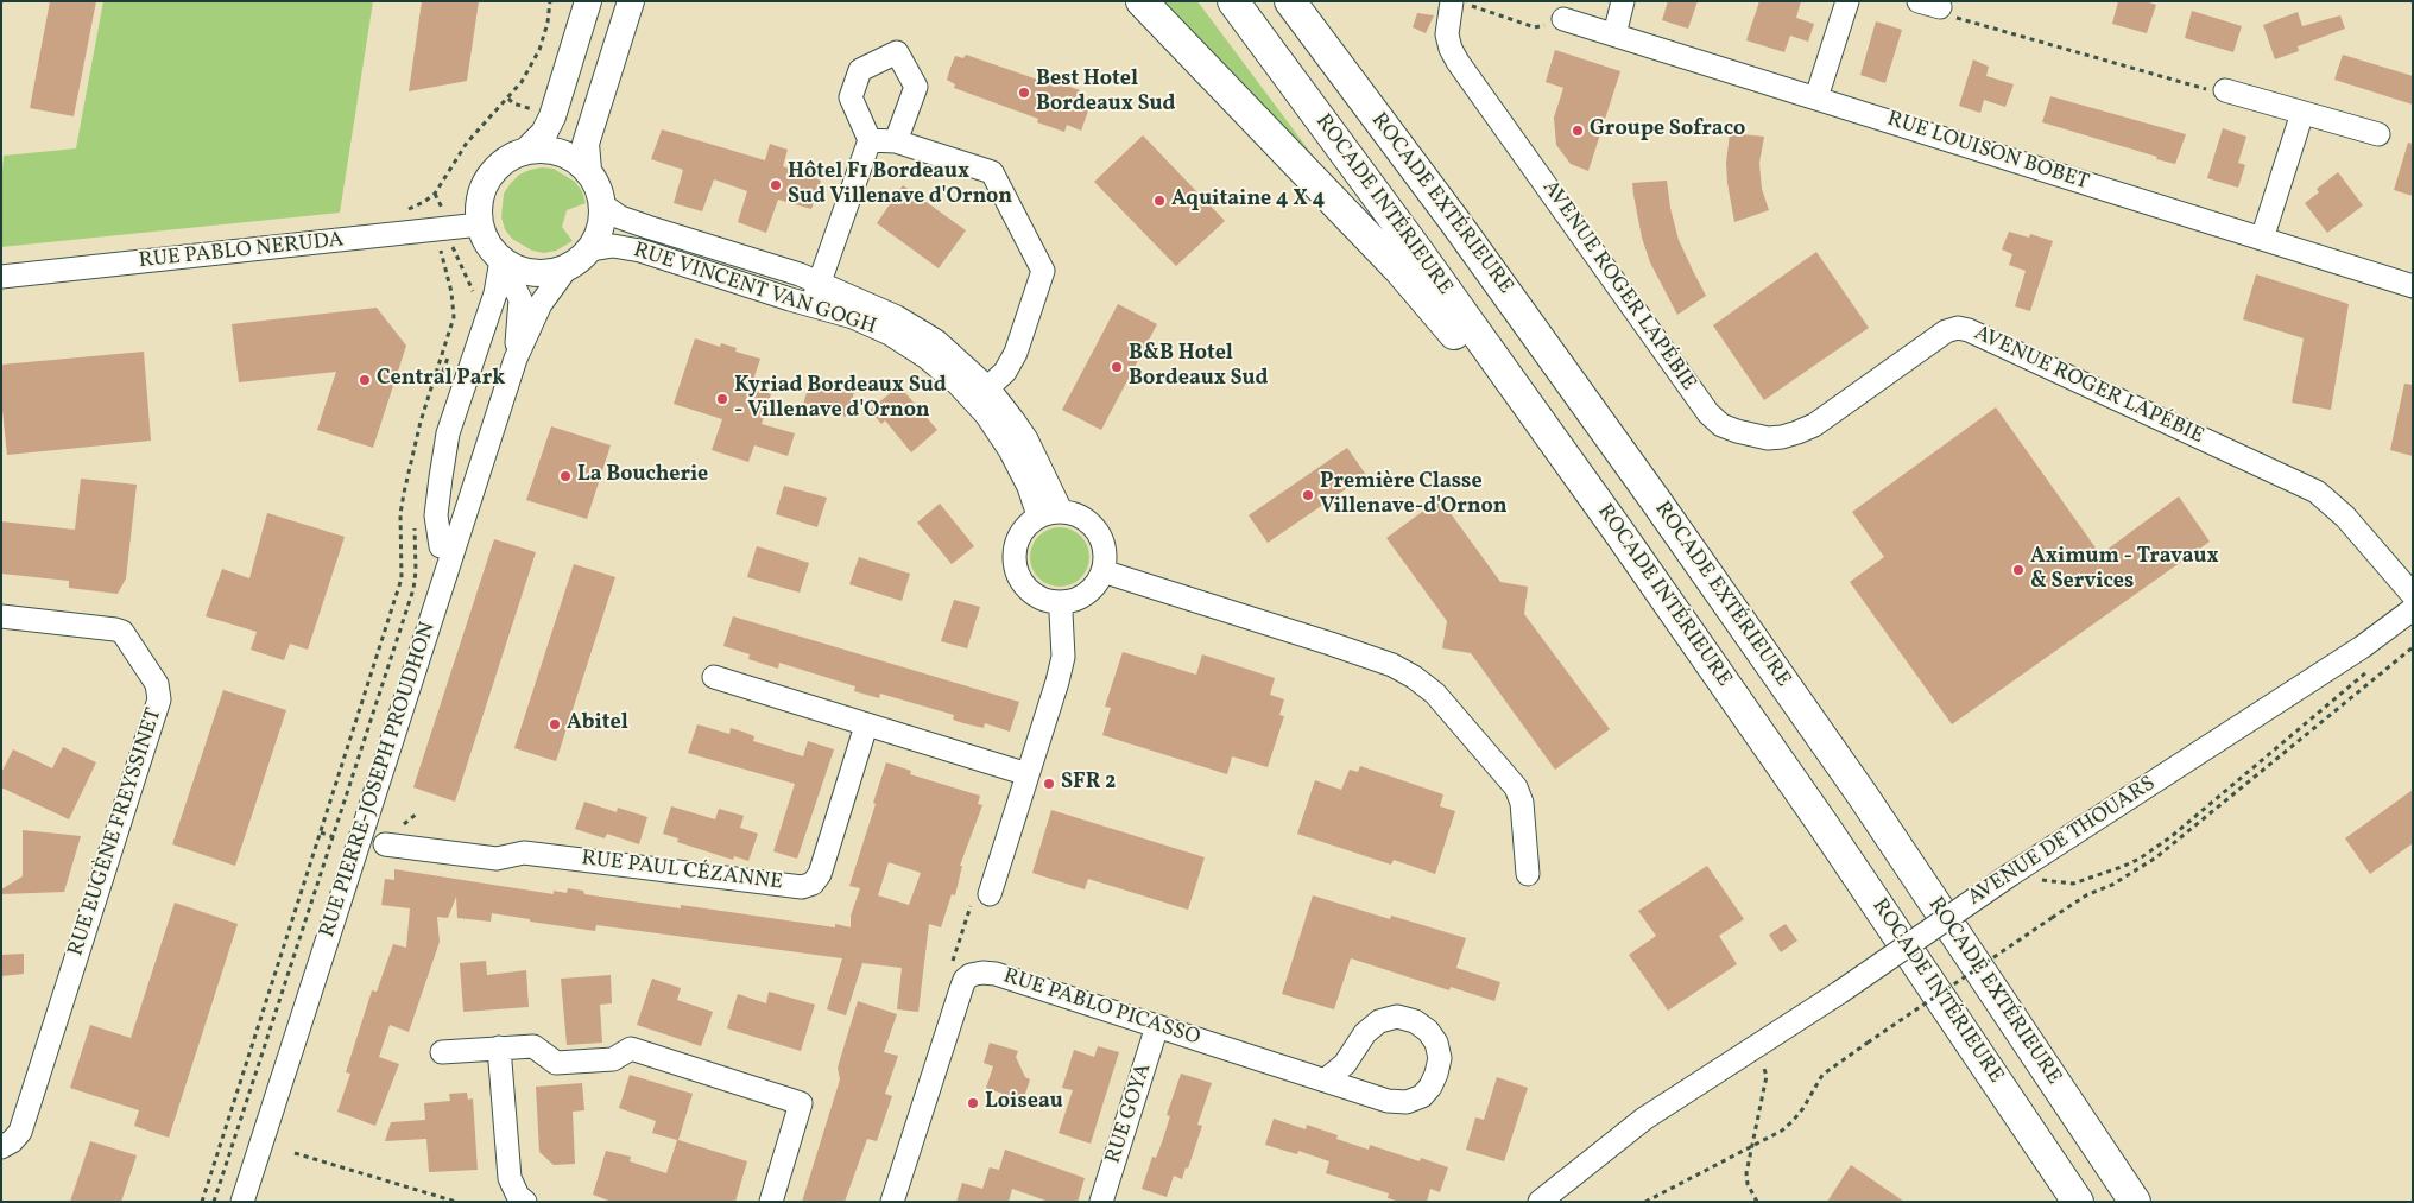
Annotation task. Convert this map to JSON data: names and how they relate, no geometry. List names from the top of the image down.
{
  "streets": {
    "highway": ["ROCADE EXTÉRIEURE", "ROCADE INTÉRIEURE"],
    "street": [
      "RUE LOUISON BOBET",
      "RUE PABLO NERUDA",
      "AVENUE ROGER LAPÉBIE",
      "RUE VINCENT VAN GOGH",
      "RUE PIERRE-JOSEPH PROUDHON",
      "RUE EUGÈNE FREYSSINET",
      "AVENUE DE THOUARS",
      "RUE PAUL CÉZANNE",
      "RUE PABLO PICASSO",
      "RUE GOYA"
    ]
  },
  "crossings": [
    ["RUE PABLO NERUDA", "RUE VINCENT VAN GOGH"],
    ["RUE PABLO NERUDA", "RUE PIERRE-JOSEPH PROUDHON"],
    ["RUE VINCENT VAN GOGH", "RUE PIERRE-JOSEPH PROUDHON"],
    ["RUE PABLO PICASSO", "RUE GOYA"]
  ],
  "places": [
    "Best Hotel Bordeaux Sud",
    "Groupe Sofraco",
    "Hôtel F1 Bordeaux Sud Villenave d'Ornon",
    "Aquitaine 4 X 4",
    "B&B Hotel Bordeaux Sud",
    "Central Park",
    "Kyriad Bordeaux Sud - Villenave d'Ornon",
    "La Boucherie",
    "Première Classe Villenave-d'Ornon",
    "Aximum - Travaux & Services",
    "Abitel",
    "SFR 2",
    "Loiseau"
  ]
}
